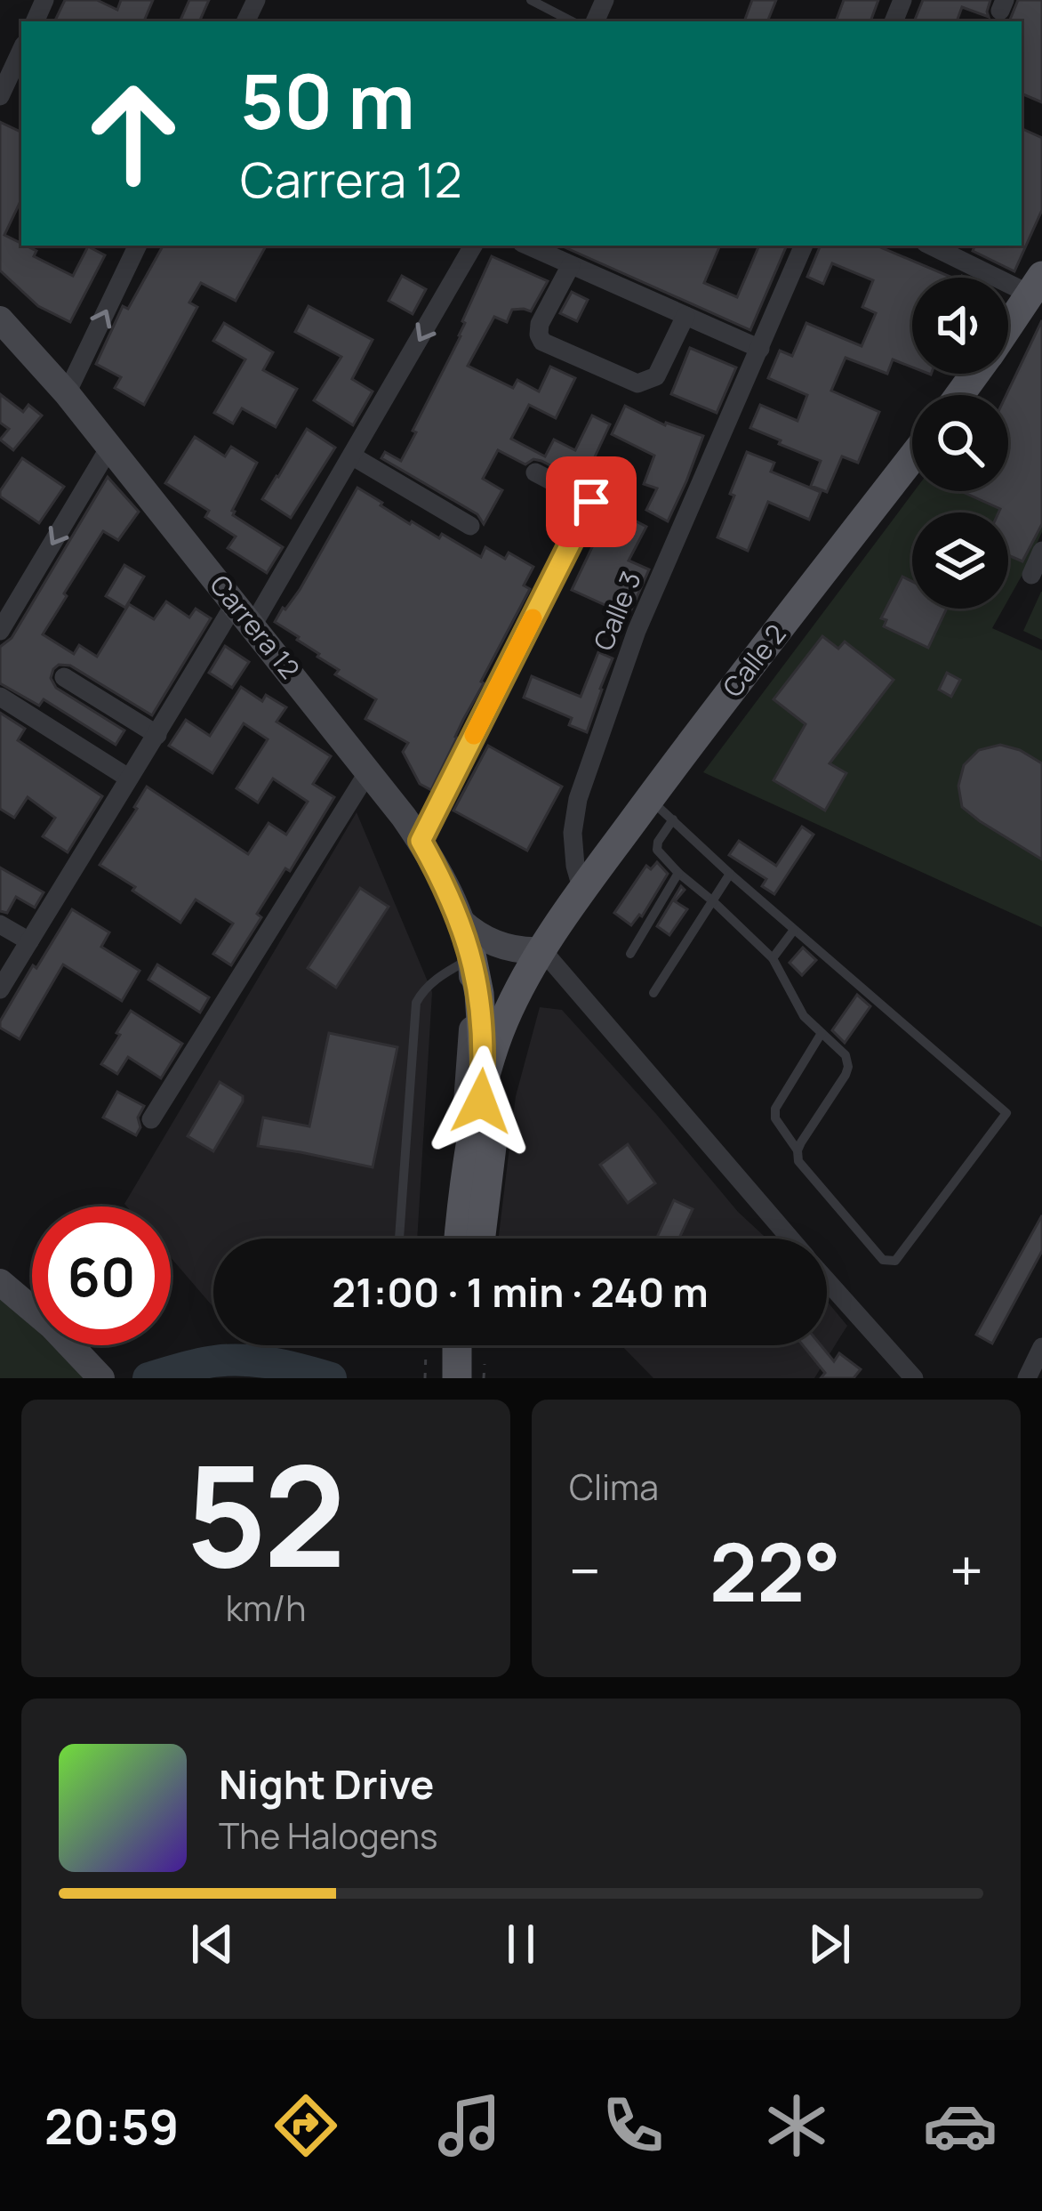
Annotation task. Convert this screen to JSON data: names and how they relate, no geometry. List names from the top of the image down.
{
  "streets": {
    "main road": ["Carrera 12", "Calle 2"],
    "street": ["Calle 3"]
  },
  "crossings": [
    ["Calle 3", "Calle 2"]
  ],
  "page": {
    "turn": ["50 m", "Carrera 12"],
    "limit": "60",
    "trip": "21:00 · 1 min · 240 m",
    "tile": [
      ["52", "km/h"],
      "Clima"
    ],
    "heat": ["−", "22°", "+"],
    "song": ["Night Drive", "The Halogens"],
    "tabs": "20:59"
  }
}
